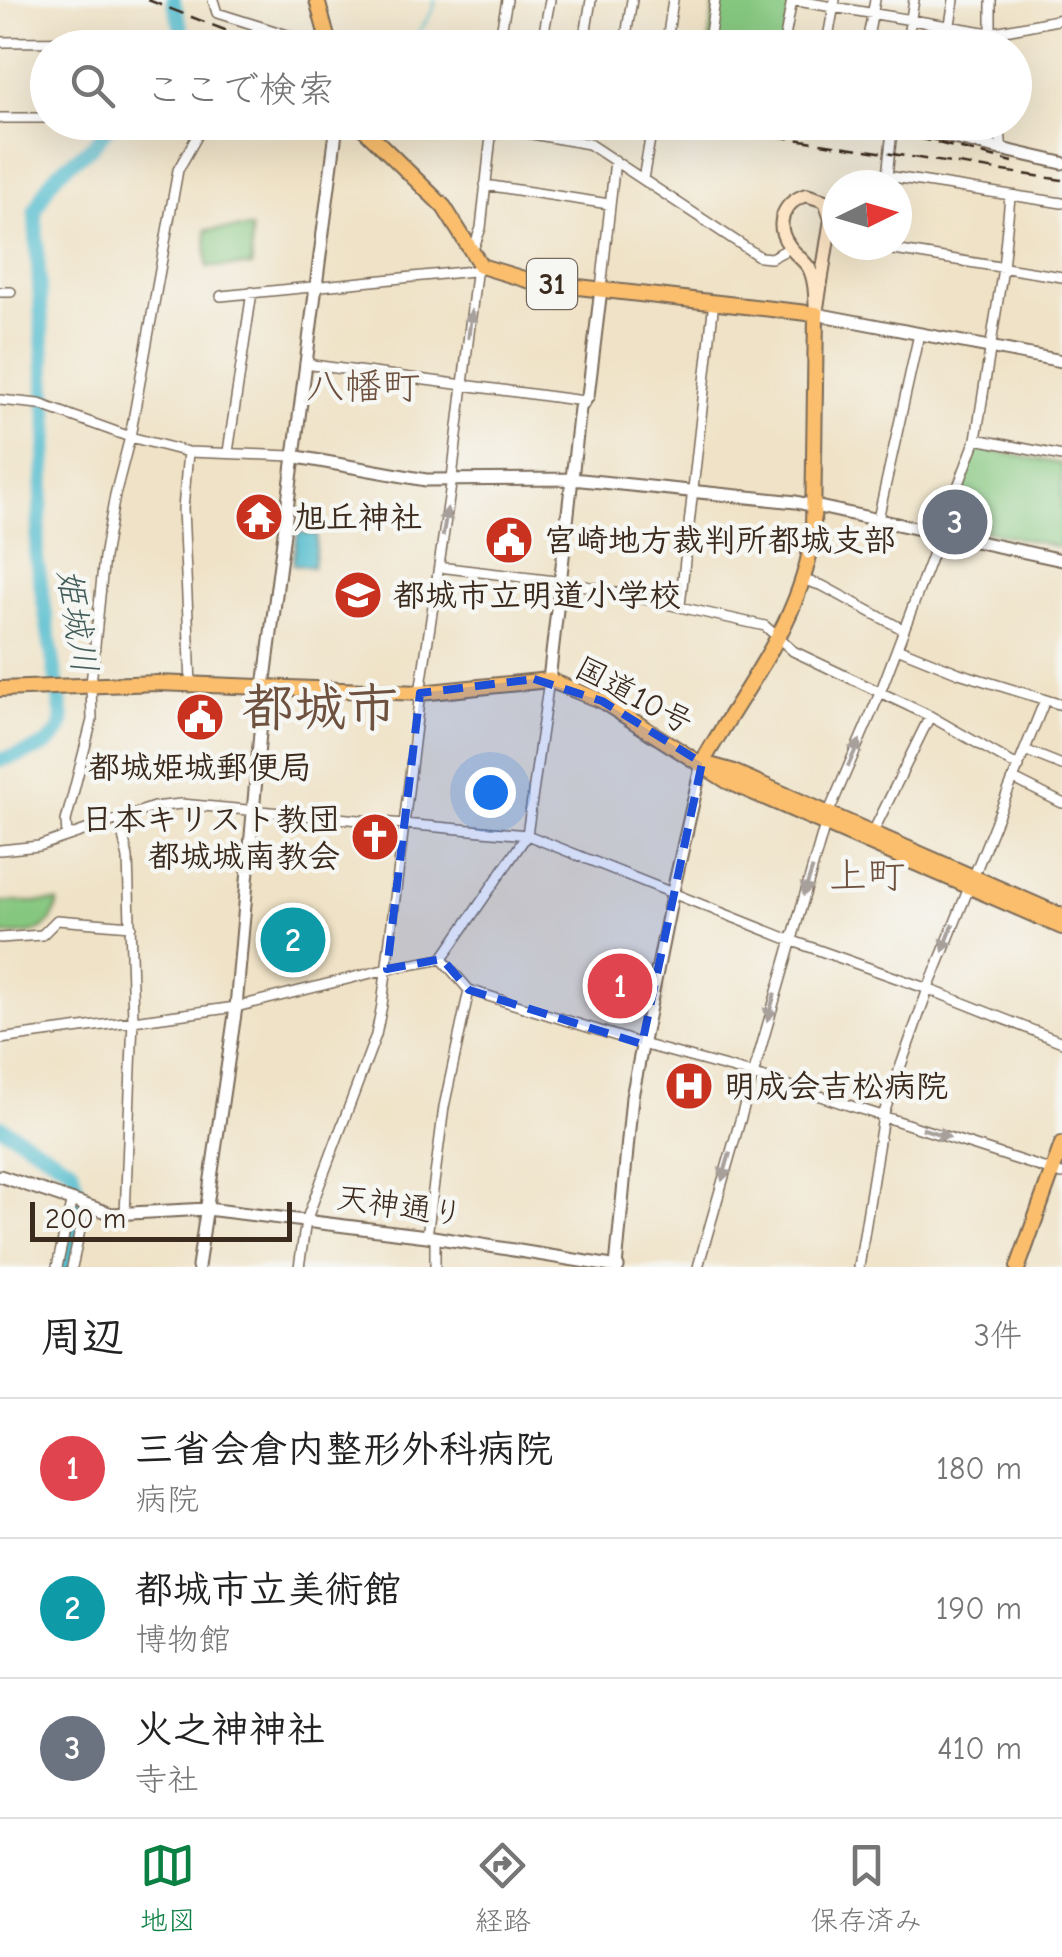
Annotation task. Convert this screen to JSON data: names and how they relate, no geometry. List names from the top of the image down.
{
  "streets": {
    "main road": ["31", "国道10号"],
    "street": ["天神通り"]
  },
  "districts": ["八幡町", "都城市", "上町"],
  "water": ["姫城川"],
  "places": {
    "temple": ["旭丘神社"],
    "public building": ["宮崎地方裁判所都城支部", "都城姫城郵便局"],
    "school or university": ["都城市立明道小学校"],
    "church": ["日本キリスト教団 都城城南教会"],
    "hospital": ["明成会吉松病院"]
  },
  "scale_bar": "200 m",
  "north": "right",
  "page": {
    "search": "ここで検索",
    "pins": ["3", "2", "1"],
    "scale": "200 m",
    "heading": ["周辺", "3件"],
    "list": [
      {
        "mark": "1",
        "name": "三省会倉内整形外科病院",
        "note": "病院",
        "value": "180 m"
      },
      {
        "mark": "2",
        "name": "都城市立美術館",
        "note": "博物館",
        "value": "190 m"
      },
      {
        "mark": "3",
        "name": "火之神神社",
        "note": "寺社",
        "value": "410 m"
      }
    ],
    "nav": ["地図", "経路", "保存済み"]
  }
}
